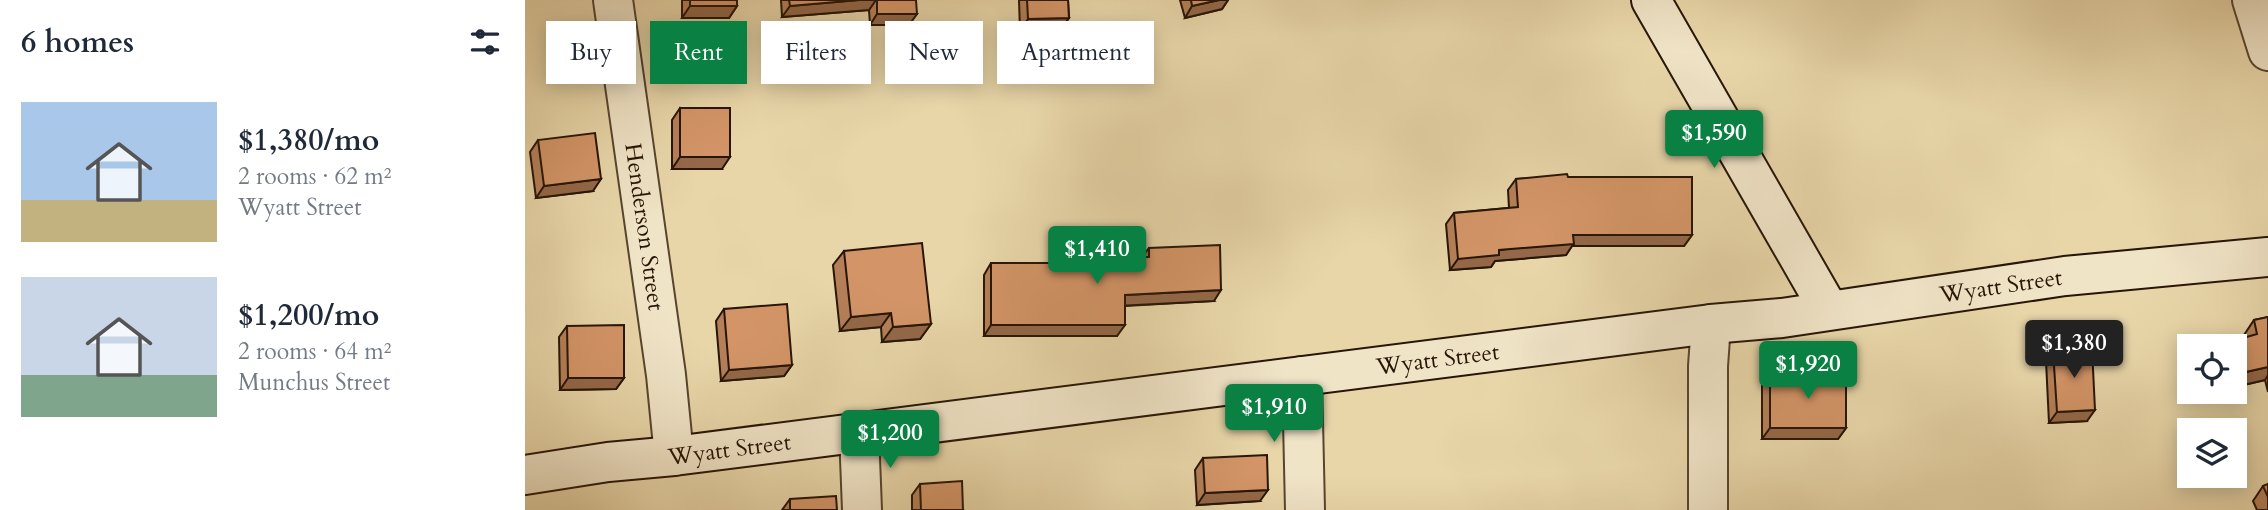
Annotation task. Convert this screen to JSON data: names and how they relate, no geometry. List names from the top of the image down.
{
  "streets": {
    "street": ["Henderson Street", "Wyatt Street"]
  },
  "crossings": [
    ["Henderson Street", "Wyatt Street"]
  ],
  "page": {
    "heading": "6 homes",
    "chip": [
      "Buy",
      "Rent",
      "Filters",
      "New",
      "Apartment"
    ],
    "list": [
      {
        "name": "$1,380/mo",
        "note": "2 rooms · 62 m² · Wyatt Street"
      },
      {
        "name": "$1,200/mo",
        "note": "2 rooms · 64 m² · Munchus Street"
      }
    ],
    "price": [
      "$1,590",
      "$1,410",
      "$1,380",
      "$1,920",
      "$1,910",
      "$1,200"
    ]
  }
}
